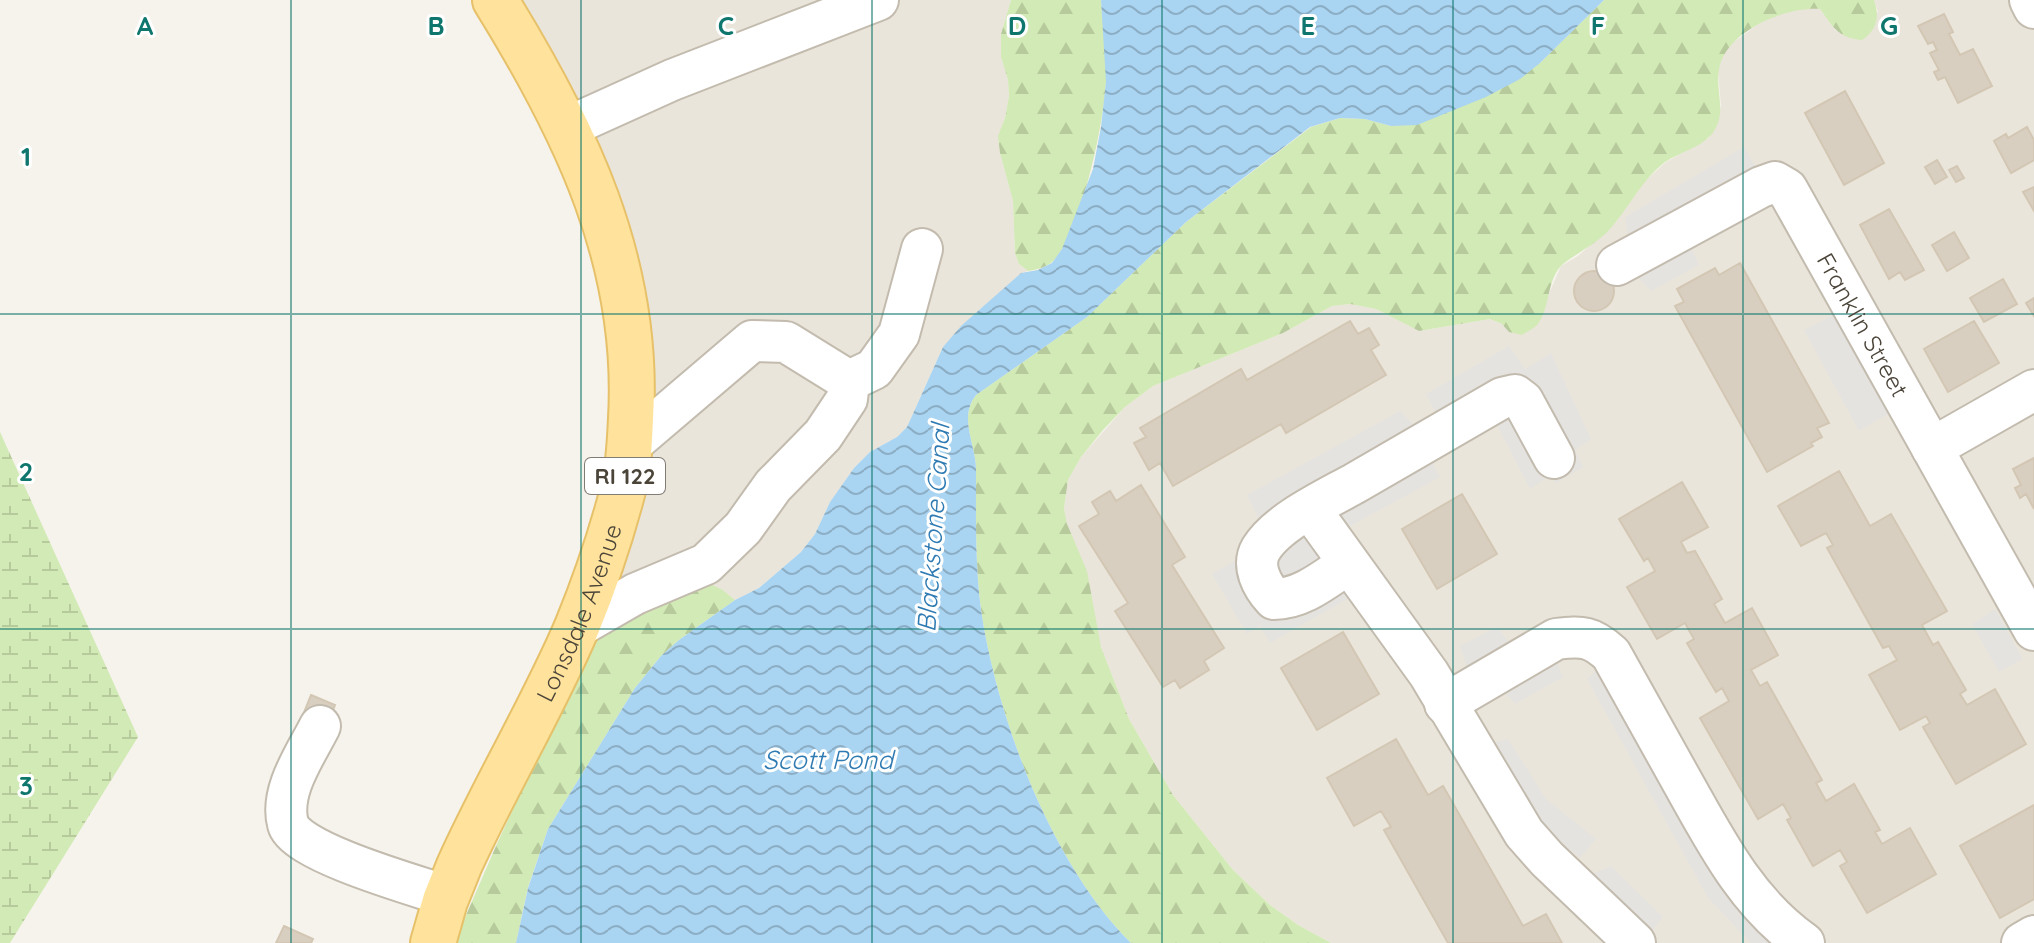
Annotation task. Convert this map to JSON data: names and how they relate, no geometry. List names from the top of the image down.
{
  "streets": {
    "main road": ["RI 122", "Lonsdale Avenue"],
    "street": ["Franklin Street"]
  },
  "water": ["Blackstone Canal", "Scott Pond"],
  "grid": {
    "columns": [
      "A",
      "B",
      "C",
      "D",
      "E",
      "F",
      "G"
    ],
    "rows": ["1", "2", "3"]
  }
}
